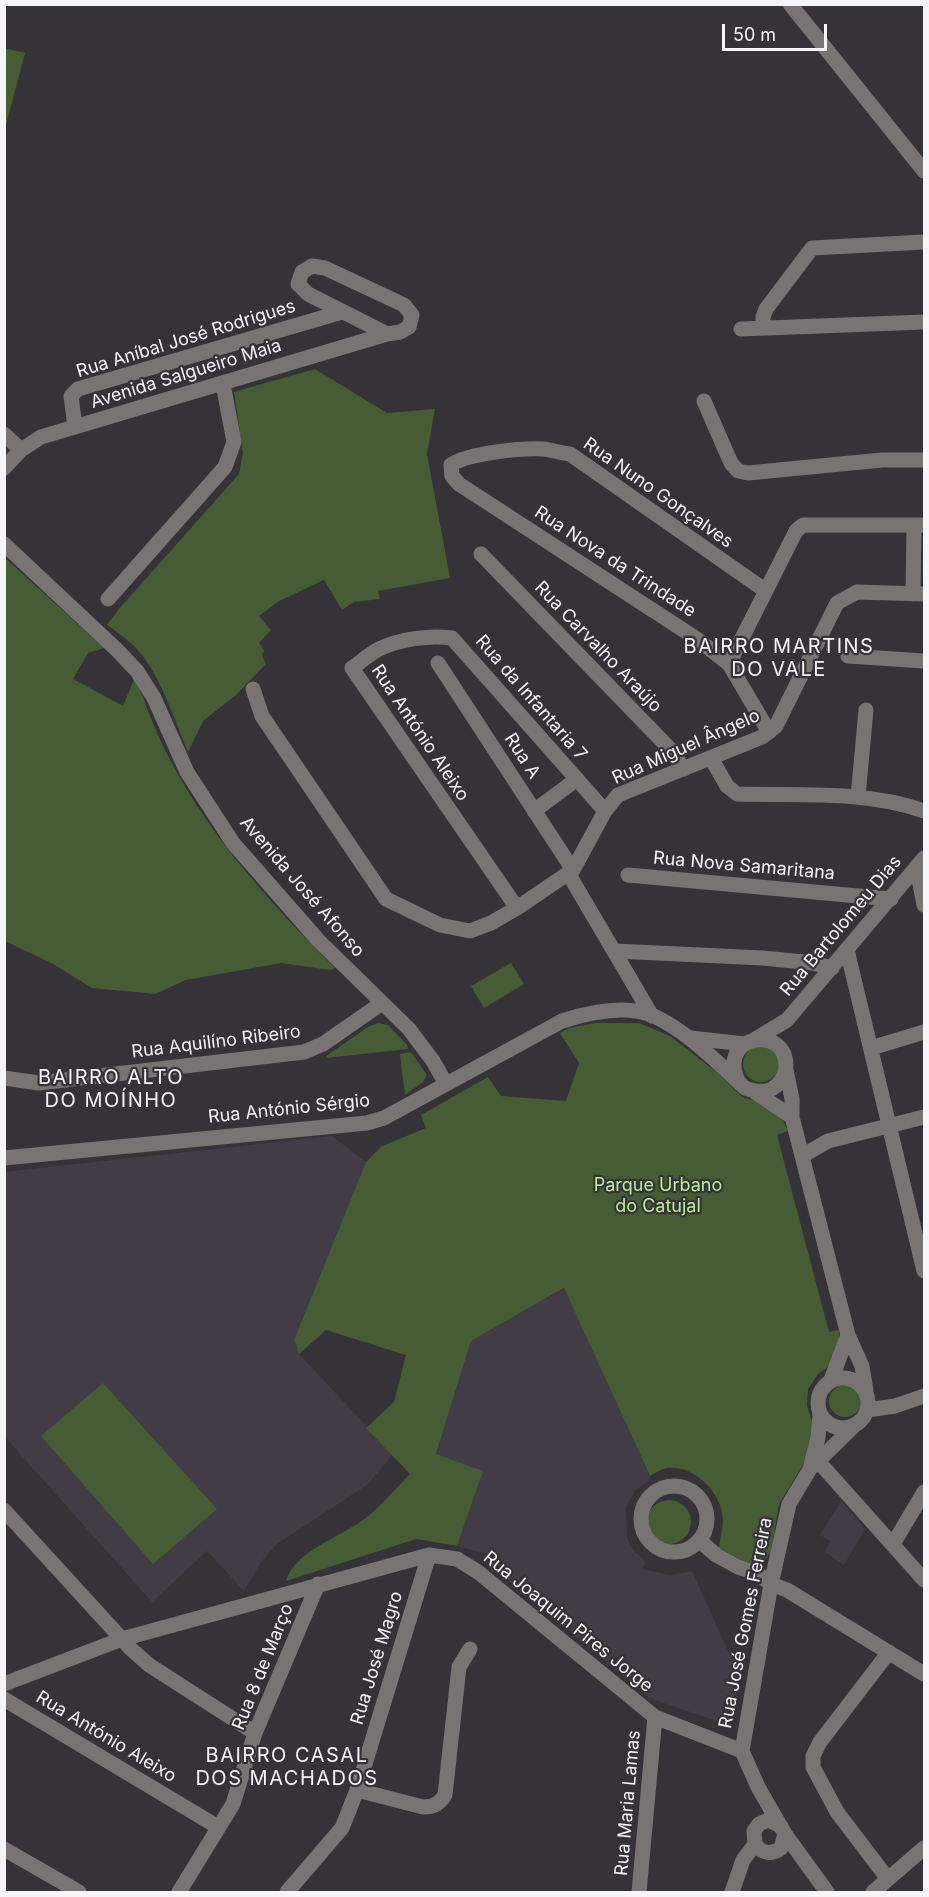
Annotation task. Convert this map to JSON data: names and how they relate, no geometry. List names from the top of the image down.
{
  "streets": {
    "street": [
      "Rua Aníbal José Rodrigues",
      "Avenida Salgueiro Maia",
      "Rua Nuno Gonçalves",
      "Rua Nova da Trindade",
      "Rua Carvalho Araújo",
      "Rua da Infantaria 7",
      "Rua António Aleixo",
      "Rua Miguel Ângelo",
      "Rua A",
      "Rua Nova Samaritana",
      "Avenida José Afonso",
      "Rua Bartolomeu Dias",
      "Rua Aquilíno Ribeiro",
      "Rua António Sérgio",
      "Rua Joaquim Pires Jorge",
      "Rua José Gomes Ferreira",
      "Rua José Magro",
      "Rua 8 de Março",
      "Rua Maria Lamas"
    ]
  },
  "crossings": [
    ["Rua Aníbal José Rodrigues", "Avenida Salgueiro Maia"],
    ["Rua Nuno Gonçalves", "Rua Nova da Trindade"],
    ["Rua Nova da Trindade", "Rua Miguel Ângelo"],
    ["Rua Carvalho Araújo", "Rua Miguel Ângelo"],
    ["Rua da Infantaria 7", "Rua António Aleixo"],
    ["Rua da Infantaria 7", "Rua Miguel Ângelo"],
    ["Rua António Aleixo", "Rua 8 de Março"],
    ["Rua Miguel Ângelo", "Rua A"],
    ["Rua A", "Rua António Sérgio"],
    ["Rua Nova Samaritana", "Rua Bartolomeu Dias"],
    ["Avenida José Afonso", "Rua Aquilíno Ribeiro"],
    ["Avenida José Afonso", "Rua António Sérgio"],
    ["Rua Bartolomeu Dias", "Rua António Sérgio"],
    ["Rua Joaquim Pires Jorge", "Rua José Gomes Ferreira"],
    ["Rua Joaquim Pires Jorge", "Rua José Magro"],
    ["Rua Joaquim Pires Jorge", "Rua 8 de Março"],
    ["Rua Joaquim Pires Jorge", "Rua Maria Lamas"]
  ],
  "districts": ["BAIRRO MARTINS DO VALE", "BAIRRO ALTO DO MOÍNHO", "BAIRRO CASAL DOS MACHADOS"],
  "parks": ["Parque Urbano do Catujal"],
  "scale_bar": "50 m"
}
